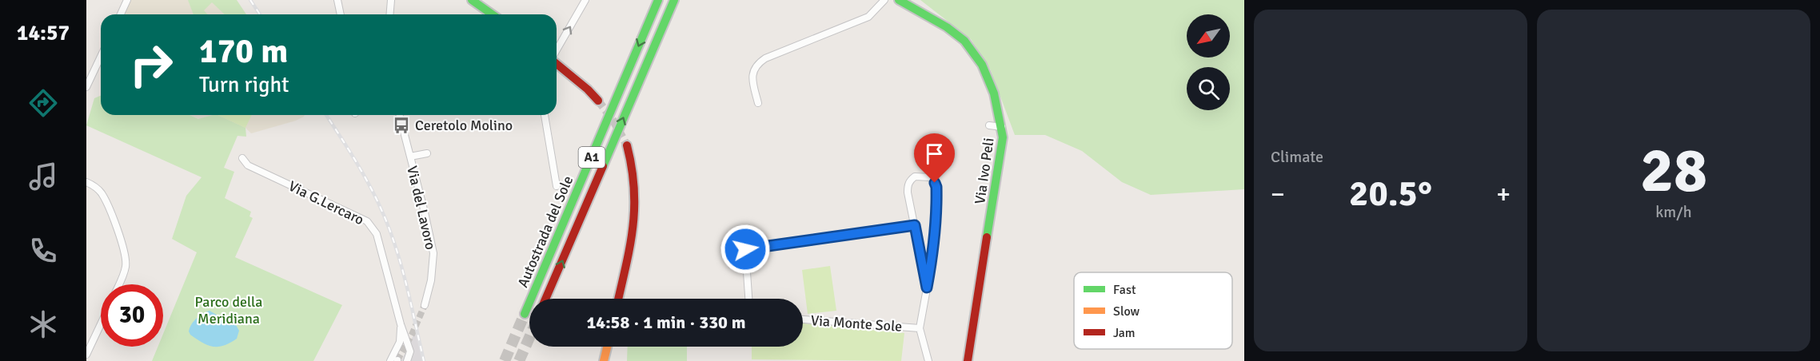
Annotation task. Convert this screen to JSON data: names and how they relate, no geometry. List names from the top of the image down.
{
  "streets": {
    "main road": ["A1", "Via Ivo Peli", "Autostrada del Sole"],
    "street": ["Via G.Lercaro", "Via del Lavoro", "Via Monte Sole"]
  },
  "parks": ["Parco della Meridiana"],
  "places": {
    "bus stop": ["Ceretolo Molino"]
  },
  "legend": ["Fast", "Slow", "Jam"],
  "north": "bottom left",
  "page": {
    "tabs": "14:57",
    "tile": [
      "Climate",
      ["28", "km/h"]
    ],
    "turn": ["170 m", "Turn right"],
    "heat": ["−", "20.5°", "+"],
    "limit": "30",
    "trip": "14:58 · 1 min · 330 m"
  }
}
